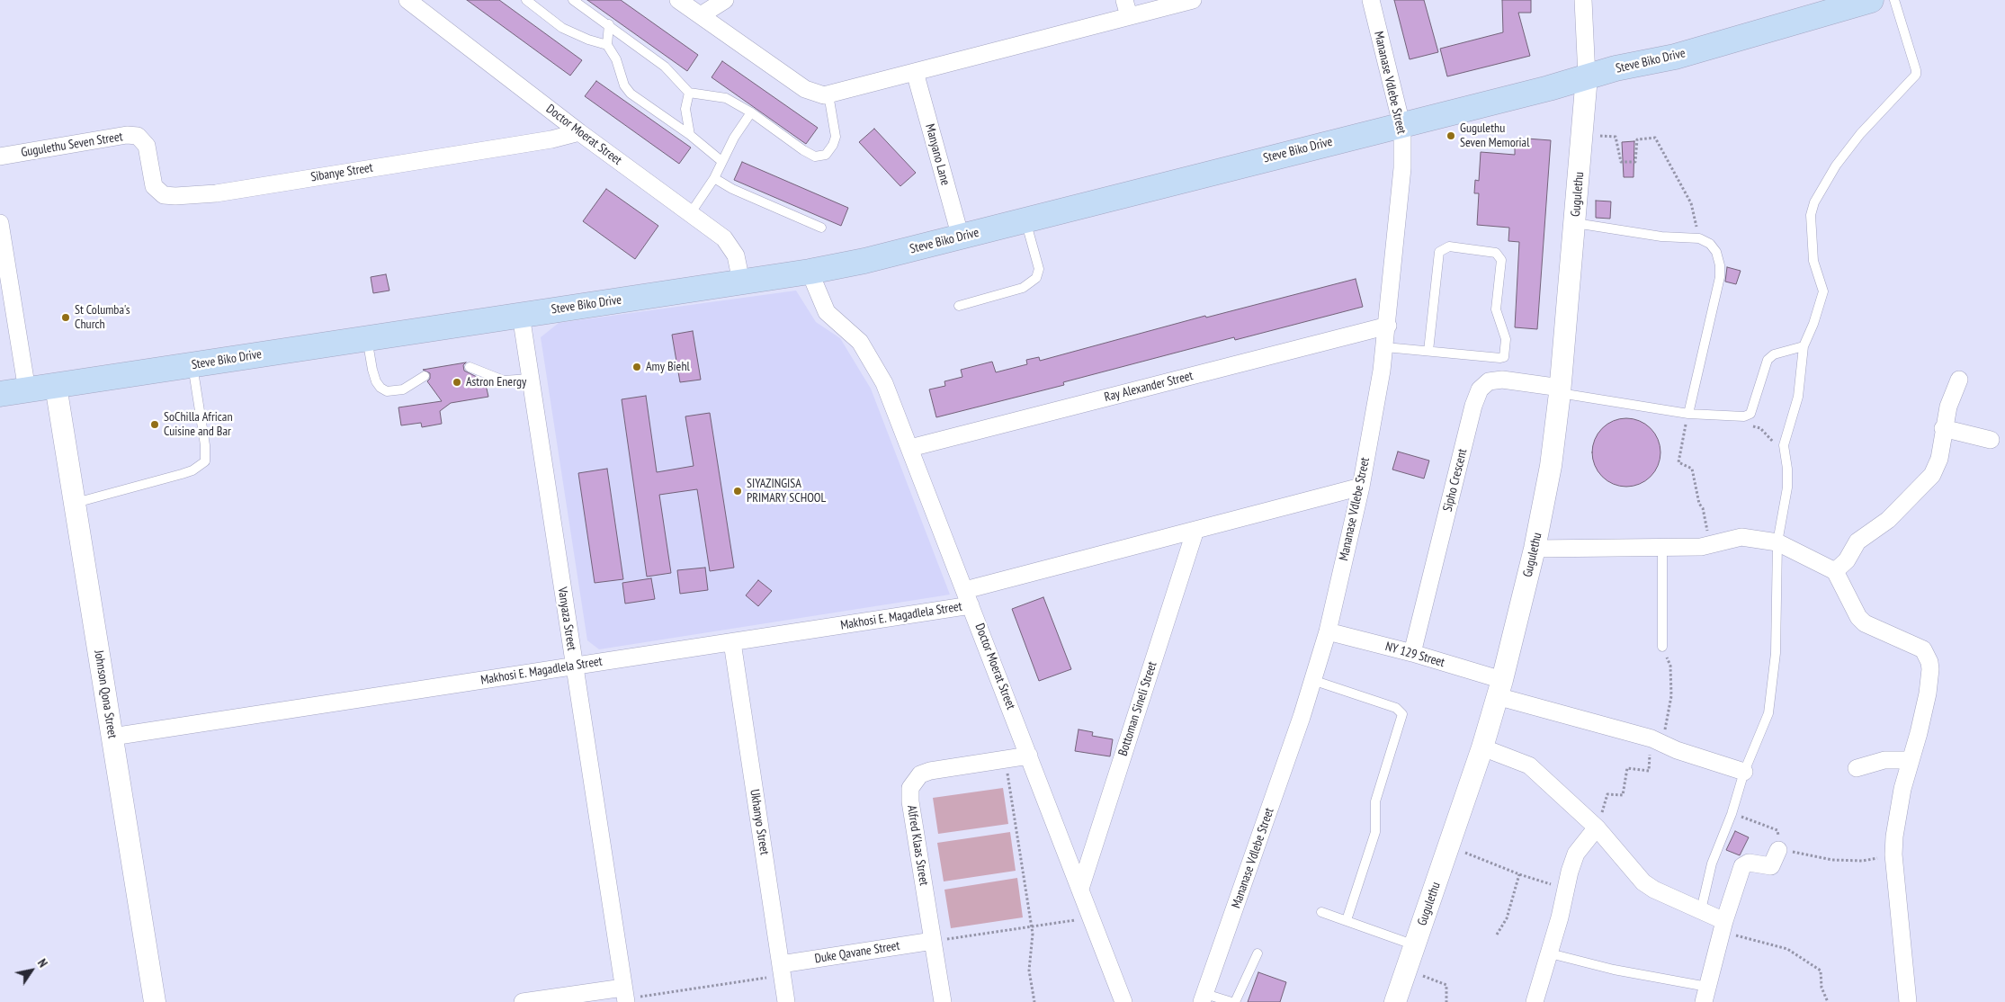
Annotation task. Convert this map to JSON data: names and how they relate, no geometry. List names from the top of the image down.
{
  "streets": {
    "main road": ["Steve Biko Drive"],
    "street": [
      "Mananase Vdlebe Street",
      "Doctor Moerat Street",
      "Gugulethu Seven Street",
      "Manyano Lane",
      "Sibanye Street",
      "Gugulethu",
      "Ray Alexander Street",
      "Sipho Crescent",
      "Makhosi E. Magadlela Street",
      "Vanyaza Street",
      "NY 129 Street",
      "Johnson Qona Street",
      "Bottoman Sineli Street",
      "Ukhanyo Street",
      "Alfred Klaas Street",
      "Duke Qavane Street"
    ]
  },
  "crossings": [
    ["Steve Biko Drive", "Mananase Vdlebe Street"],
    ["Steve Biko Drive", "Doctor Moerat Street"],
    ["Steve Biko Drive", "Manyano Lane"],
    ["Steve Biko Drive", "Gugulethu"],
    ["Steve Biko Drive", "Vanyaza Street"],
    ["Steve Biko Drive", "Johnson Qona Street"],
    ["Mananase Vdlebe Street", "Ray Alexander Street"],
    ["Mananase Vdlebe Street", "Makhosi E. Magadlela Street"],
    ["Mananase Vdlebe Street", "NY 129 Street"],
    ["Doctor Moerat Street", "Sibanye Street"],
    ["Doctor Moerat Street", "Ray Alexander Street"],
    ["Doctor Moerat Street", "Makhosi E. Magadlela Street"],
    ["Doctor Moerat Street", "Bottoman Sineli Street"],
    ["Doctor Moerat Street", "Alfred Klaas Street"],
    ["Gugulethu Seven Street", "Sibanye Street"],
    ["Gugulethu", "Sipho Crescent"],
    ["Gugulethu", "NY 129 Street"],
    ["Sipho Crescent", "NY 129 Street"],
    ["Makhosi E. Magadlela Street", "Vanyaza Street"],
    ["Makhosi E. Magadlela Street", "Johnson Qona Street"],
    ["Makhosi E. Magadlela Street", "Bottoman Sineli Street"],
    ["Makhosi E. Magadlela Street", "Ukhanyo Street"],
    ["Ukhanyo Street", "Duke Qavane Street"],
    ["Alfred Klaas Street", "Duke Qavane Street"]
  ],
  "places": [
    "Gugulethu Seven Memorial",
    "St Columba's Church",
    "Amy Biehl",
    "Astron Energy",
    "SoChilla African Cuisine and Bar",
    "SIYAZINGISA PRIMARY SCHOOL"
  ],
  "north": "top right"
}
